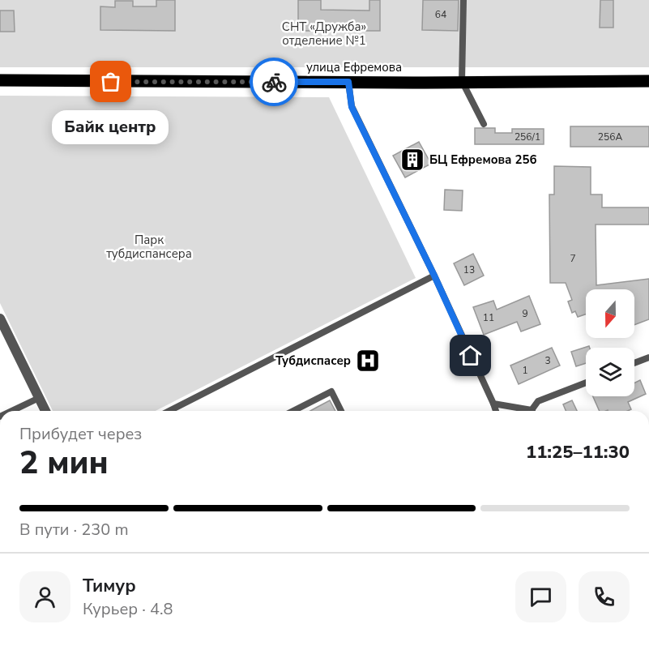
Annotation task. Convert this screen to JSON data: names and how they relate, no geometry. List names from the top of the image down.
{
  "streets": {
    "main road": ["улица Ефремова"]
  },
  "parks": ["СНТ «Дружба» отделение №1", "Парк тубдиспансера"],
  "places": {
    "other": ["Байк центр"],
    "building": ["БЦ Ефремова 256"],
    "hospital": ["Тубдиспасер"]
  },
  "house_numbers": [
    "64",
    "256/1",
    "256А",
    "7",
    "13",
    "9",
    "11",
    "3",
    "1"
  ],
  "north": "bottom",
  "page": {
    "bubble": "Байк центр",
    "heading": ["2 мин", "Прибудет через", "11:25–11:30"],
    "panel": ["Тимур", "Курьер · 4.8"],
    "bar": "В пути · 230 m"
  }
}
